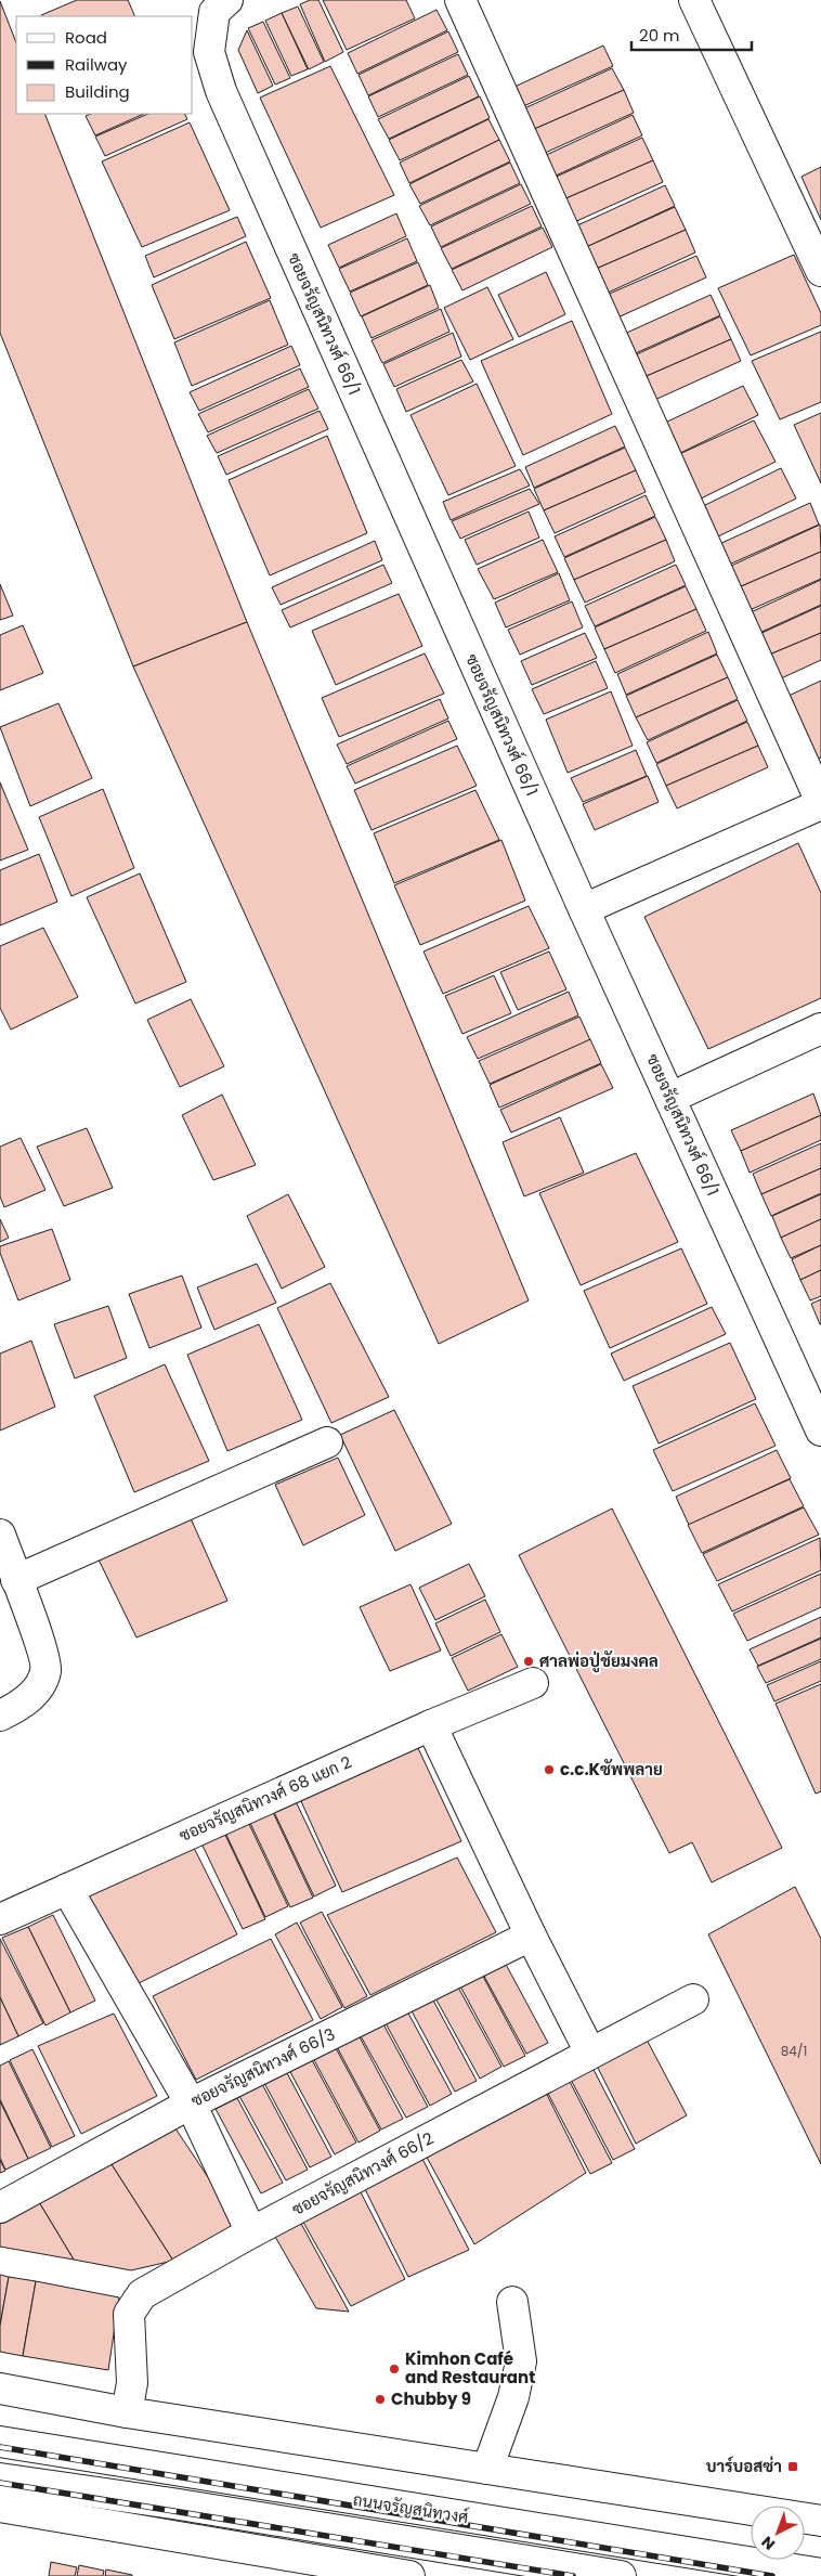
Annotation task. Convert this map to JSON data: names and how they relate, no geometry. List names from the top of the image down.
{
  "streets": {
    "street": [
      "ซอยจรัญสนิทวงศ์ 66/1",
      "ซอยจรัญสนิทวงศ์ 68 แยก 2",
      "ซอยจรัญสนิทวงศ์ 66/3",
      "ซอยจรัญสนิทวงศ์ 66/2",
      "ถนนจรัญสนิทวงศ์"
    ]
  },
  "places": {
    "other": [
      "ศาลพ่อปู่ชัยมงคล",
      "c.c.Kซัพพลาย",
      "Kimhon Café and Restaurant",
      "Chubby 9"
    ],
    "transit": ["บาร์บอสซ่า"]
  },
  "house_numbers": ["84/1"],
  "legend": ["Road", "Railway", "Building"],
  "scale_bar": "20 m",
  "north": "bottom left"
}
